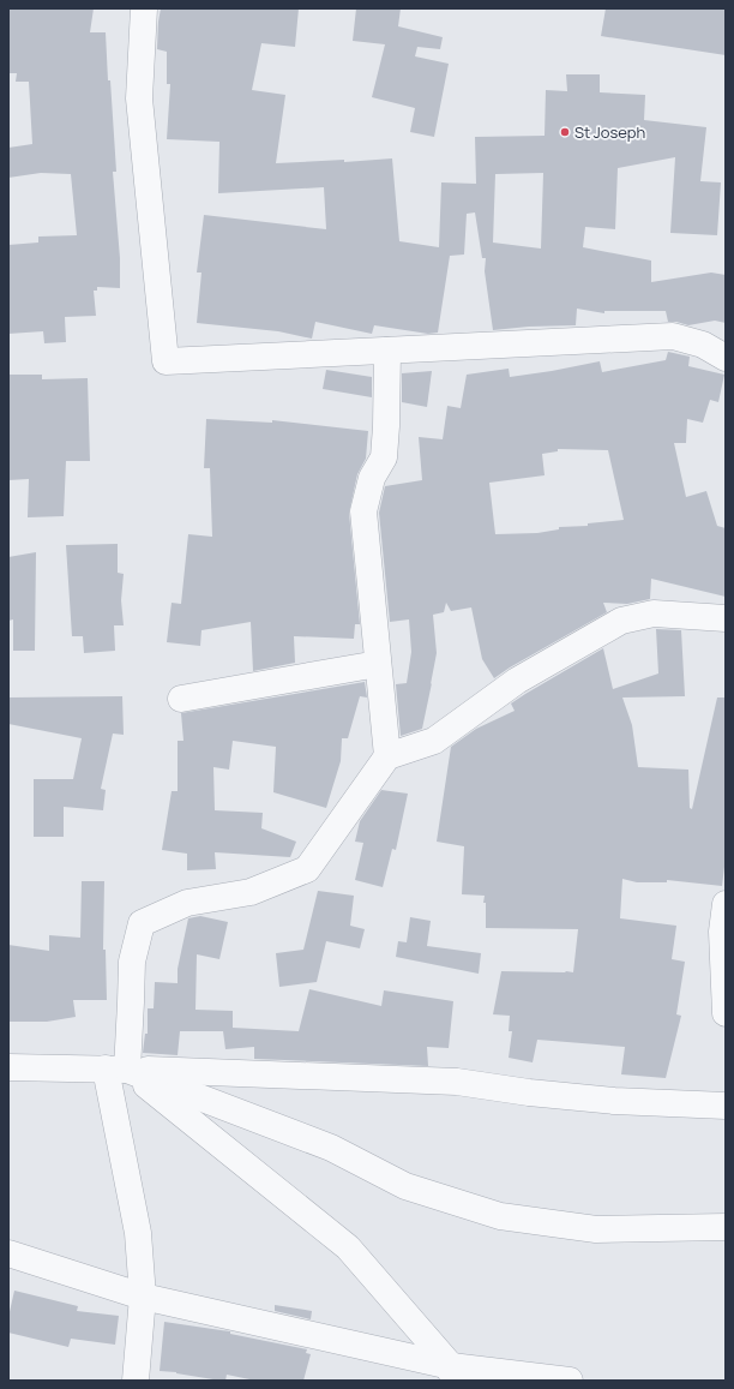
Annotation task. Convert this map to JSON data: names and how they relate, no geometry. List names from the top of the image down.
{
  "places": ["St Joseph"]
}
